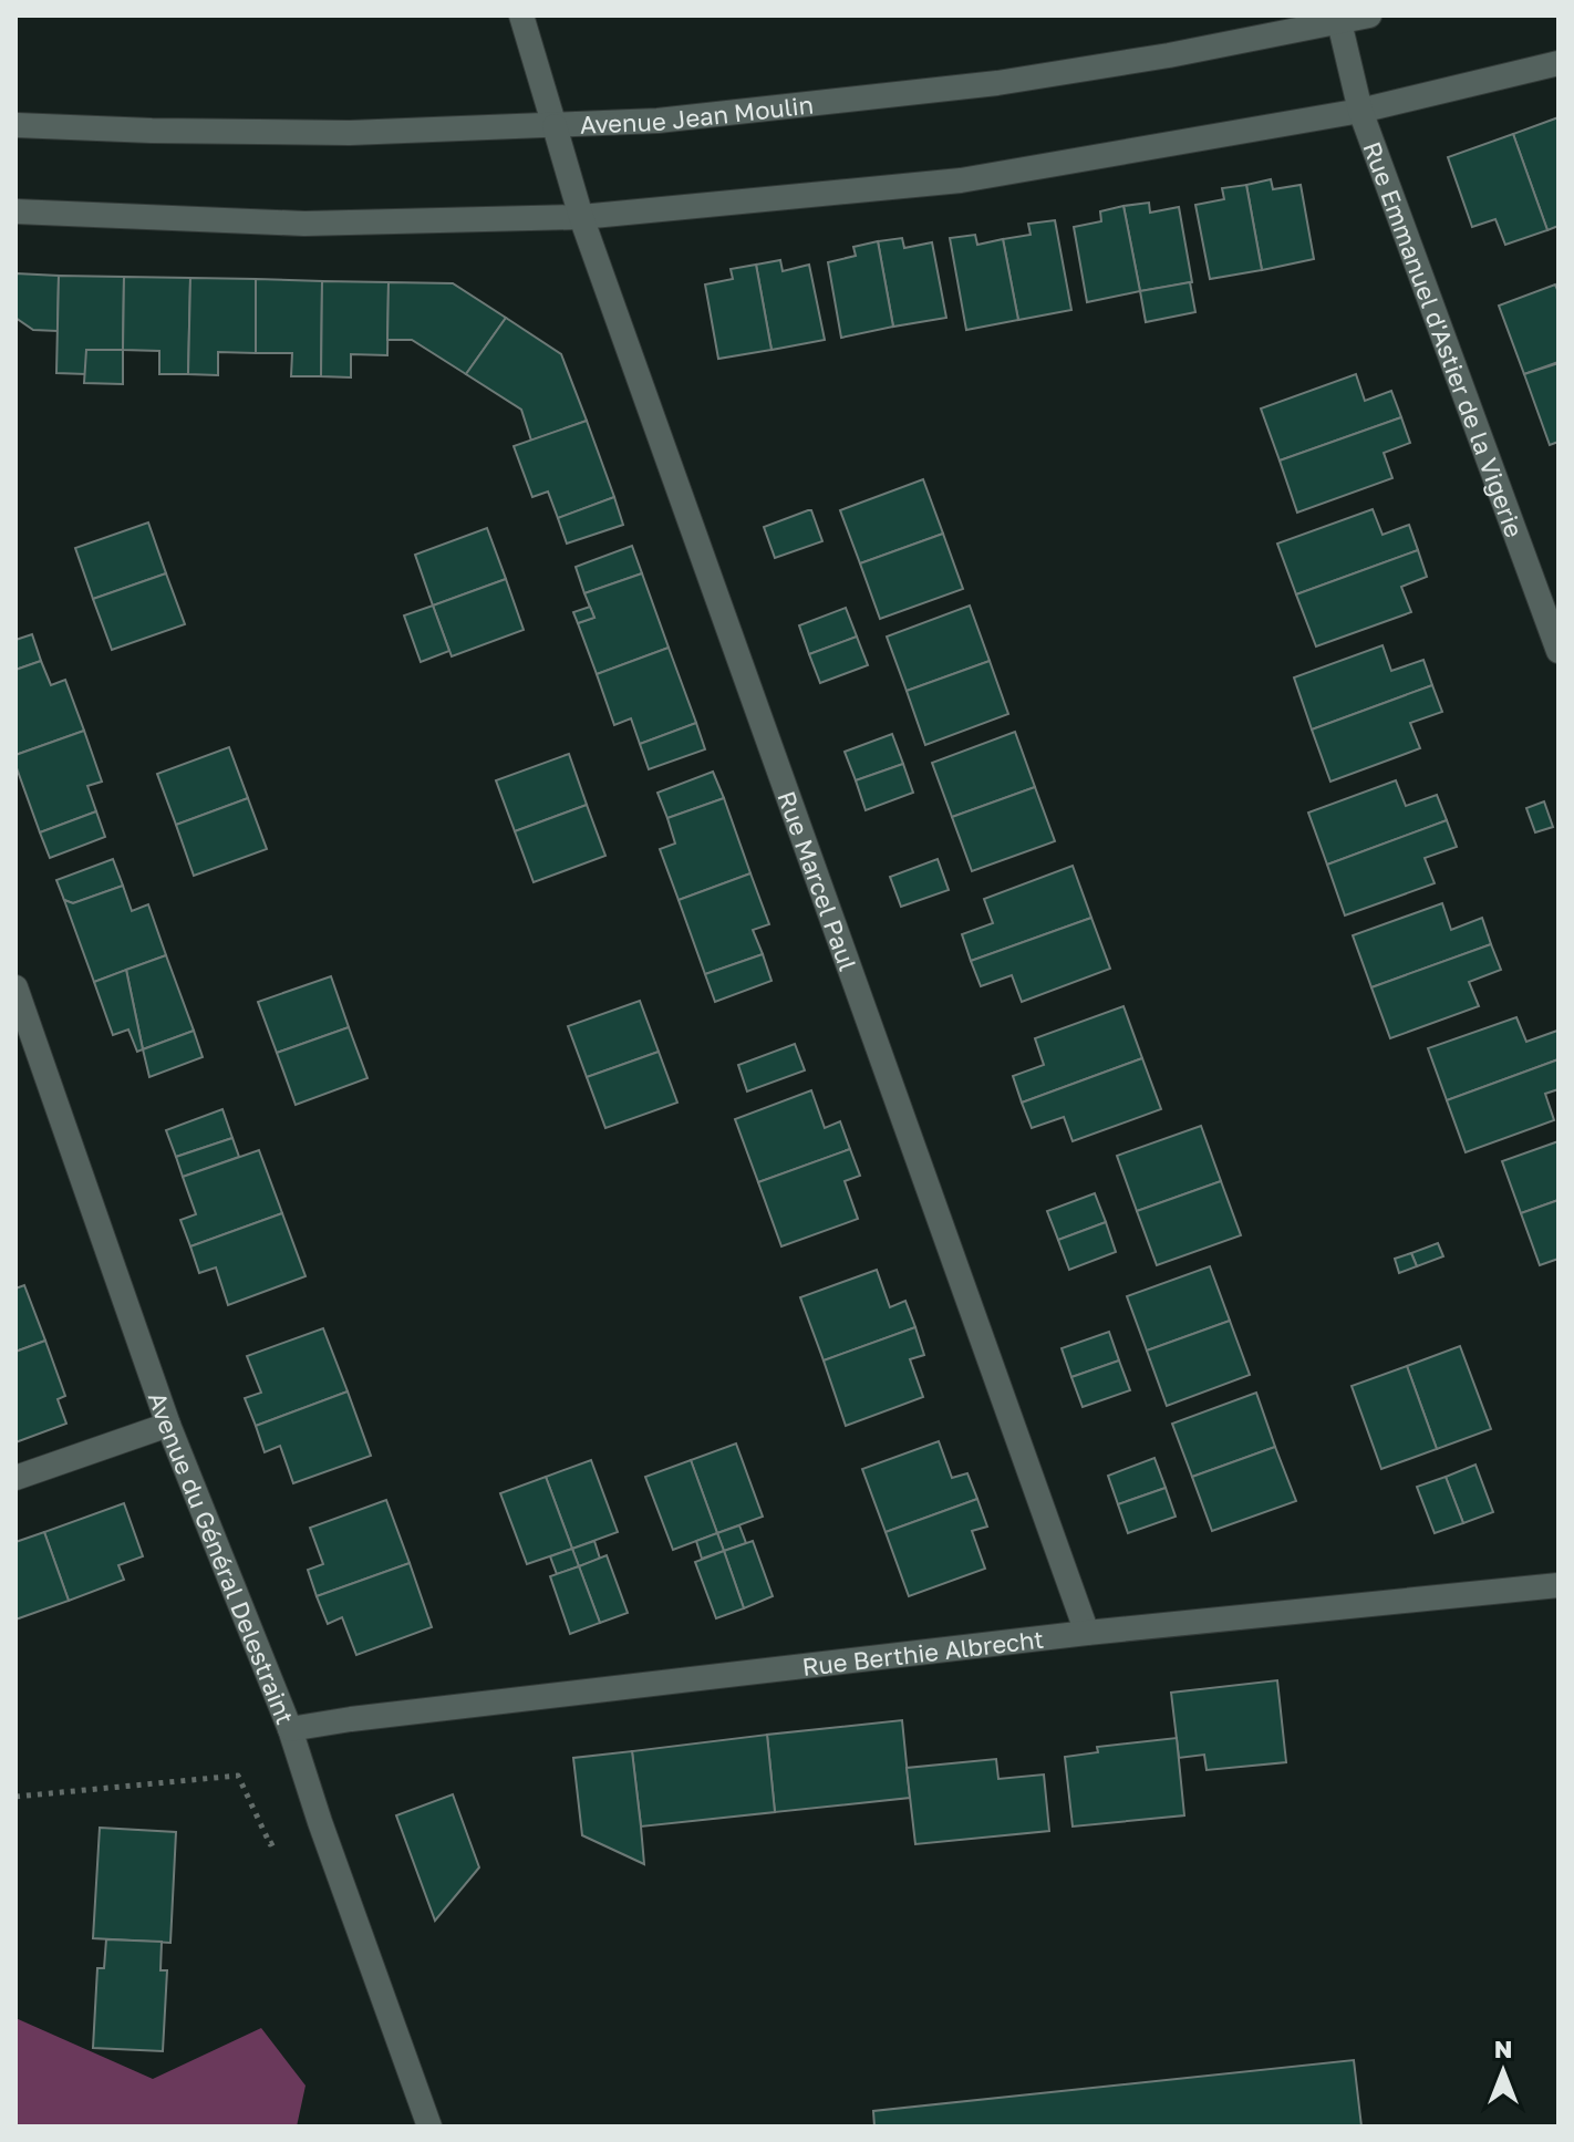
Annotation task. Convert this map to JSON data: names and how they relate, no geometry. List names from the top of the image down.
{
  "streets": {
    "street": [
      "Avenue Jean Moulin",
      "Rue Emmanuel d'Astier de la Vigerie",
      "Rue Marcel Paul",
      "Avenue du Général Delestraint",
      "Rue Berthie Albrecht"
    ]
  },
  "crossings": [
    ["Avenue Jean Moulin", "Rue Emmanuel d'Astier de la Vigerie"],
    ["Avenue Jean Moulin", "Rue Marcel Paul"],
    ["Rue Marcel Paul", "Rue Berthie Albrecht"],
    ["Avenue du Général Delestraint", "Rue Berthie Albrecht"]
  ],
  "north": "top"
}
